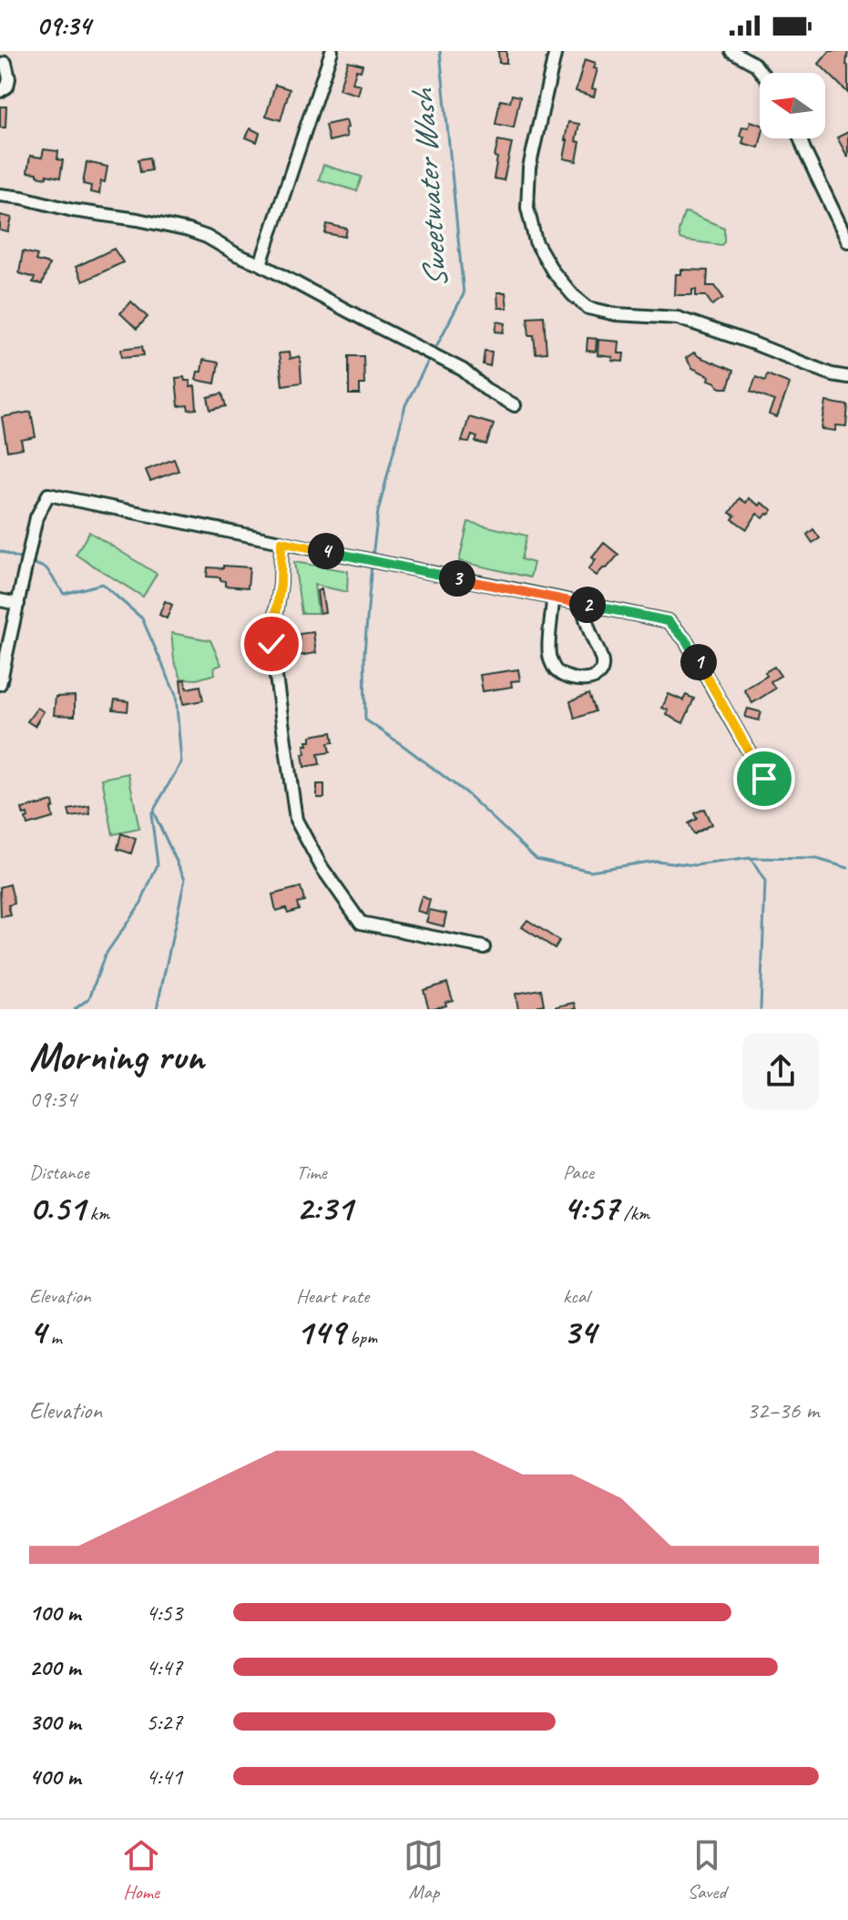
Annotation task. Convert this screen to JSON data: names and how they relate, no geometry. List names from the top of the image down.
{
  "water": ["Sweetwater Wash"],
  "north": "left",
  "page": {
    "status": "09:34",
    "pins": [
      "4",
      "3",
      "2",
      "1"
    ],
    "heading": ["Morning run", "09:34"],
    "stats": [
      ["Distance", "0.51 km"],
      ["Time", "2:31"],
      ["Pace", "4:57 /km"],
      ["Elevation", "4 m"],
      ["Heart rate", "149 bpm"],
      ["kcal", "34"]
    ],
    "chart": ["Elevation", "32–36 m"],
    "list": [
      {
        "name": "100 m",
        "note": "4:53"
      },
      {
        "name": "200 m",
        "note": "4:47"
      },
      {
        "name": "300 m",
        "note": "5:27"
      },
      {
        "name": "400 m",
        "note": "4:41"
      }
    ],
    "tabs": ["Home", "Map", "Saved"]
  }
}
